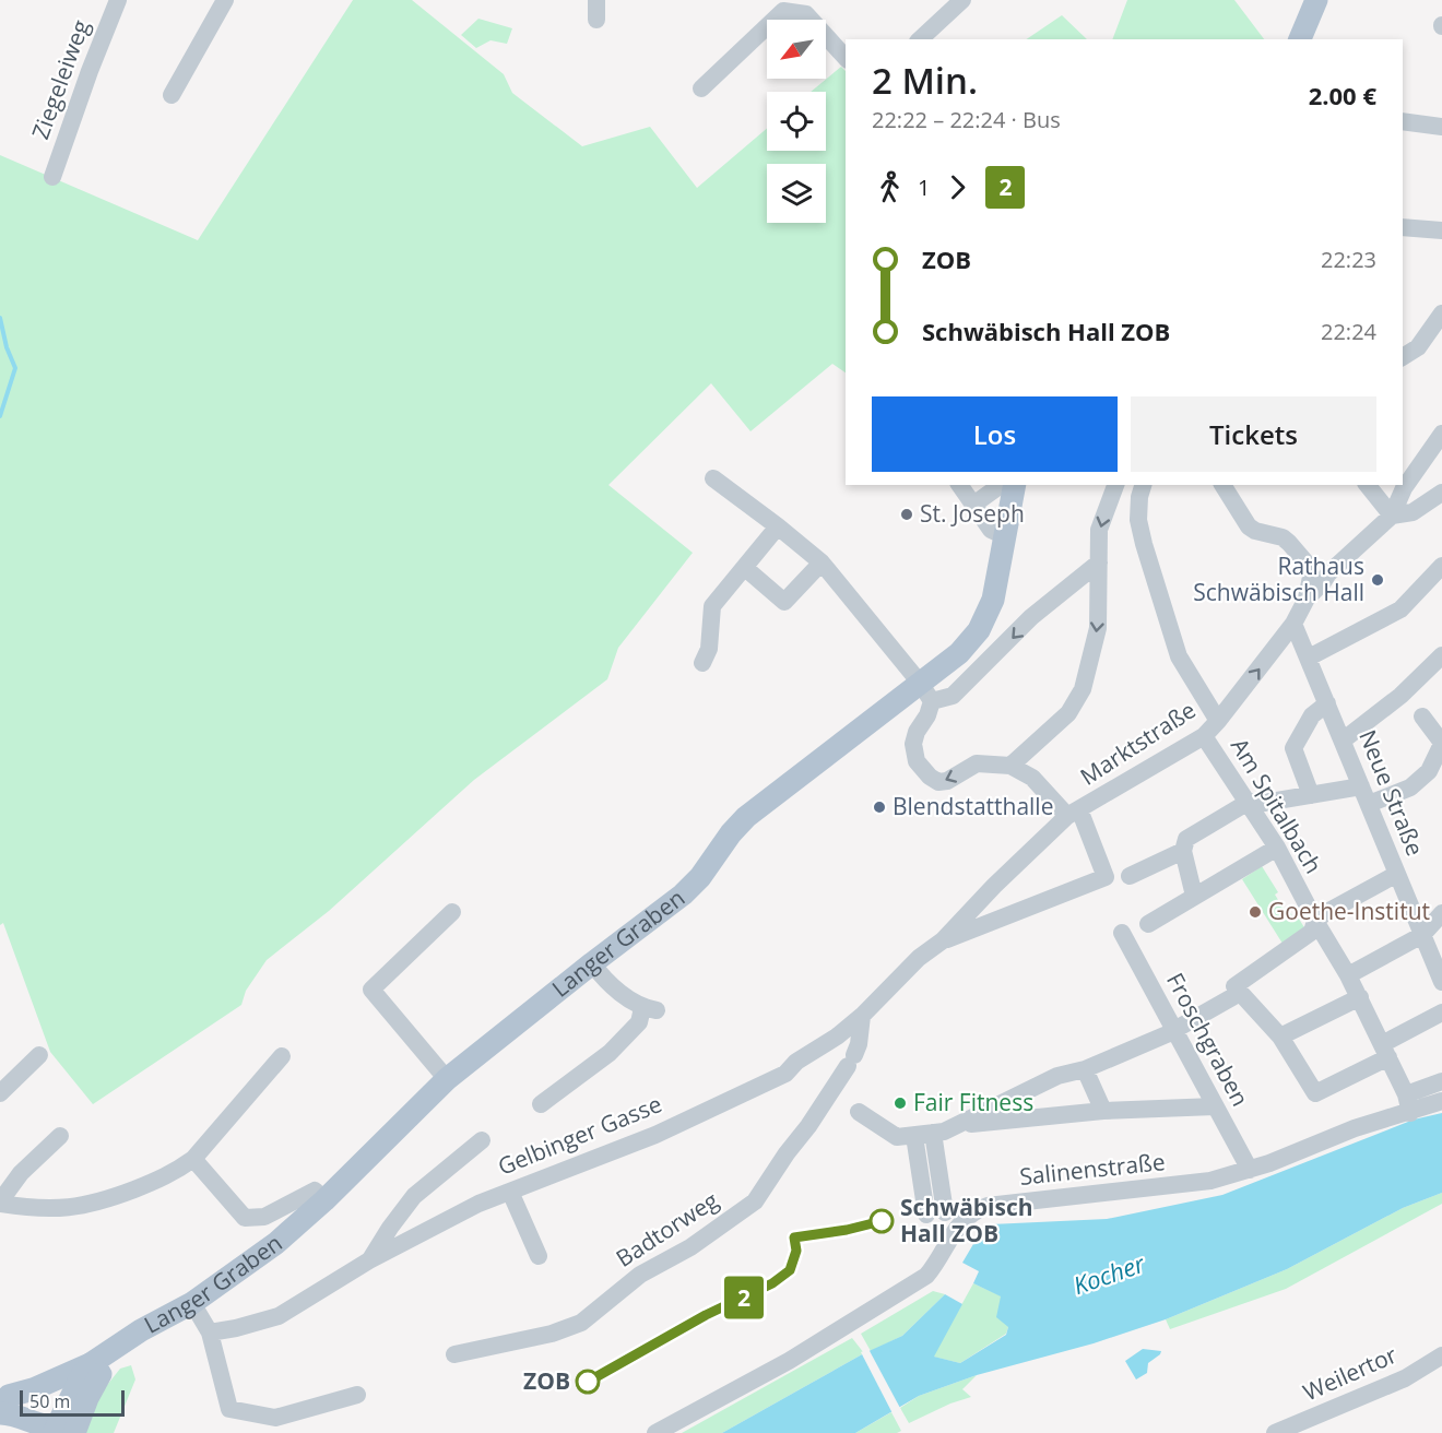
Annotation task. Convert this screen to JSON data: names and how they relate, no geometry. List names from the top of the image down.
{
  "streets": {
    "main road": ["Langer Graben"],
    "street": [
      "Ziegeleiweg",
      "Marktstraße",
      "Neue Straße",
      "Am Spitalbach",
      "Froschgraben",
      "Gelbinger Gasse",
      "Salinenstraße",
      "Badtorweg",
      "Weilertor"
    ]
  },
  "crossings": [
    ["Marktstraße", "Neue Straße"],
    ["Marktstraße", "Am Spitalbach"],
    ["Marktstraße", "Gelbinger Gasse"],
    ["Am Spitalbach", "Salinenstraße"],
    ["Froschgraben", "Salinenstraße"],
    ["Gelbinger Gasse", "Badtorweg"]
  ],
  "water": ["Kocher"],
  "places": [
    "St. Joseph",
    "Rathaus Schwäbisch Hall",
    "Blendstatthalle",
    "Goethe-Institut",
    "Fair Fitness",
    "Schwäbisch Hall ZOB",
    "ZOB"
  ],
  "lines": ["bus line 2"],
  "scale_bar": "50 m",
  "north": "bottom left",
  "page": {
    "on_map": "2",
    "heading": ["2 Min.", "22:22 – 22:24 · Bus", "2.00 €"],
    "legs": ["1", "2"],
    "list": [
      {
        "name": "ZOB",
        "value": "22:23"
      },
      {
        "name": "Schwäbisch Hall ZOB",
        "value": "22:24"
      }
    ],
    "buttons": ["Los", "Tickets"],
    "scale": "50 m"
  }
}
